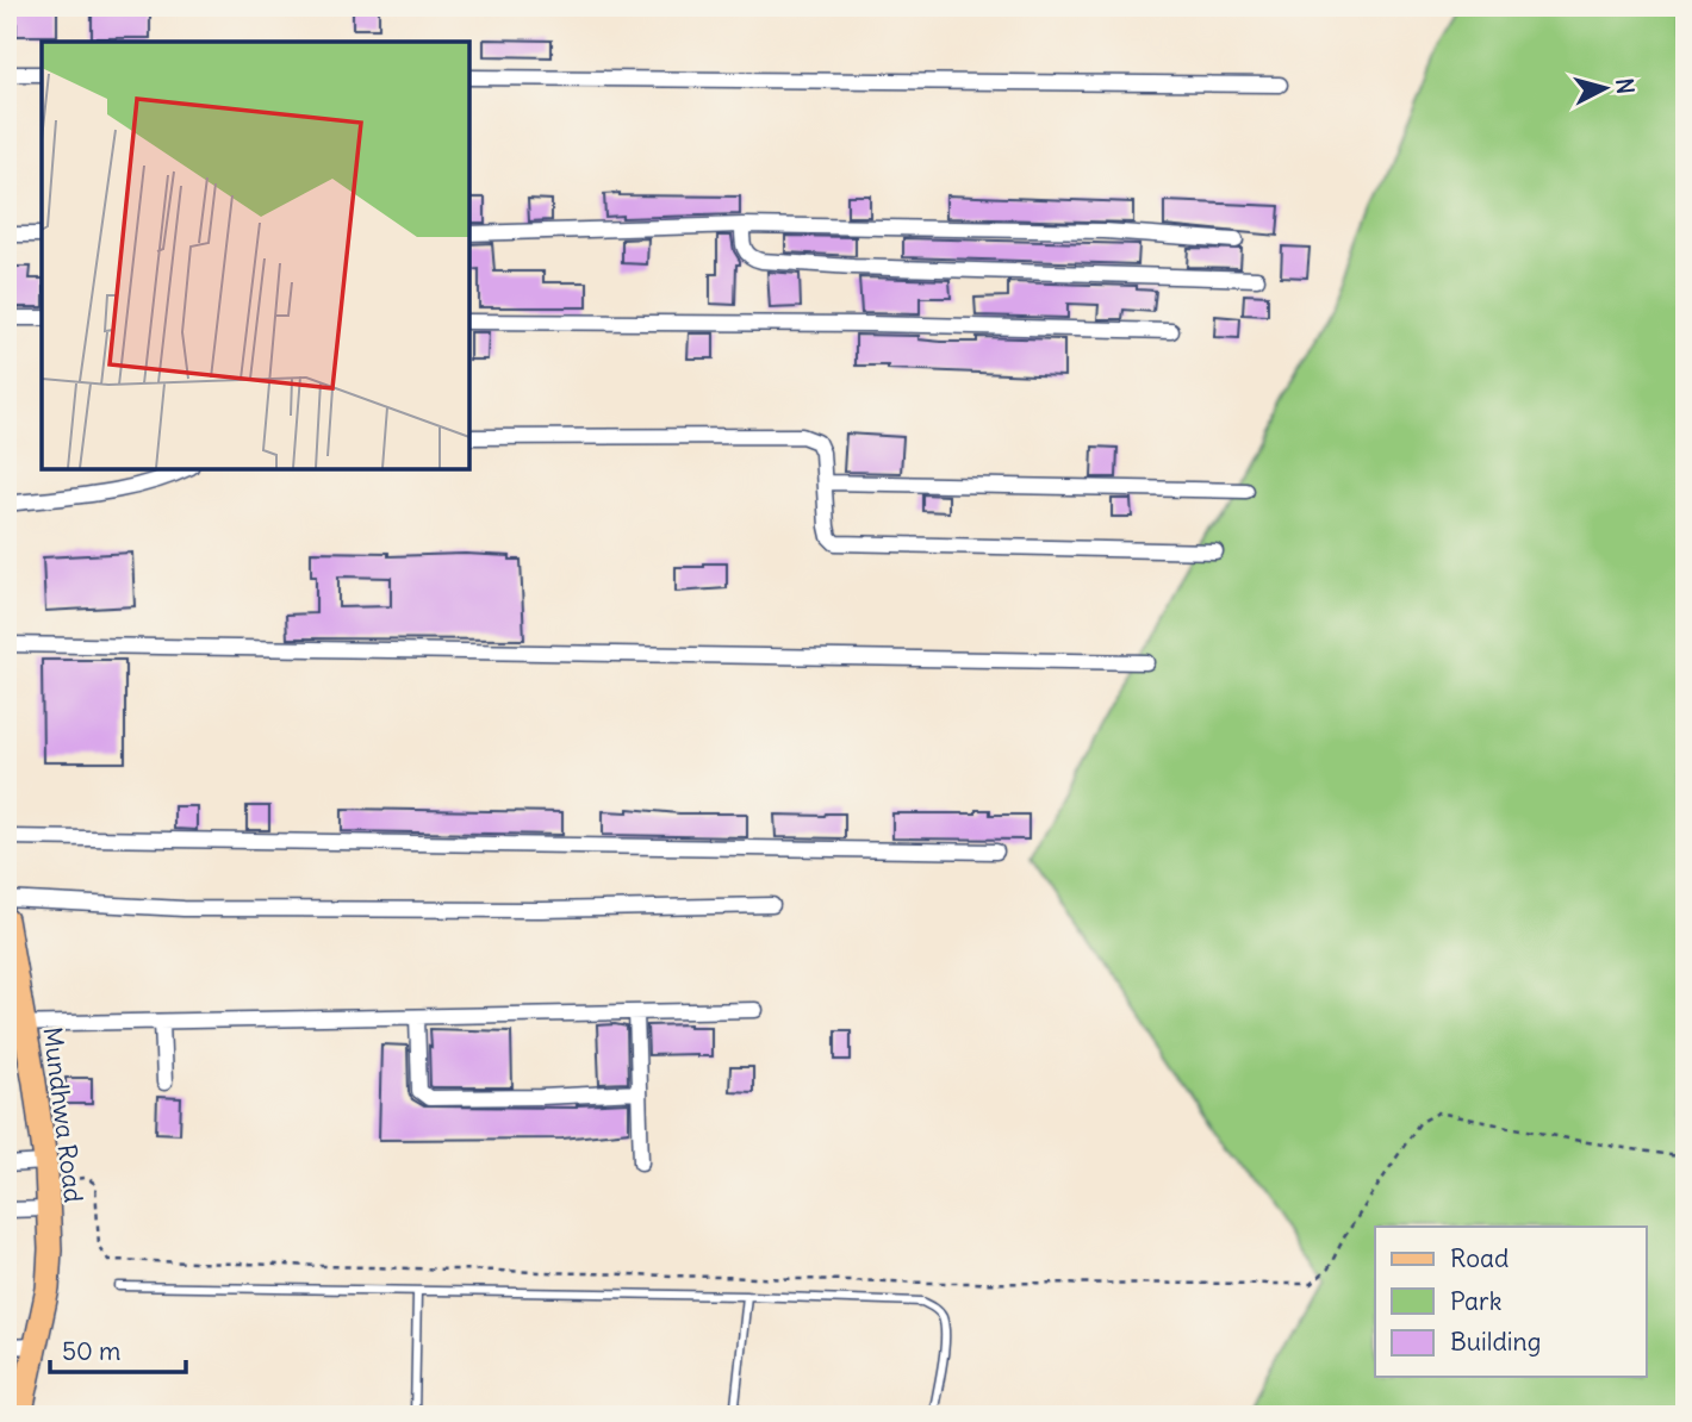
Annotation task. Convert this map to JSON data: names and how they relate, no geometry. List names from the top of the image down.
{
  "streets": {
    "main road": ["Mundhwa Road"]
  },
  "legend": ["Road", "Park", "Building"],
  "scale_bar": "50 m",
  "north": "right"
}
